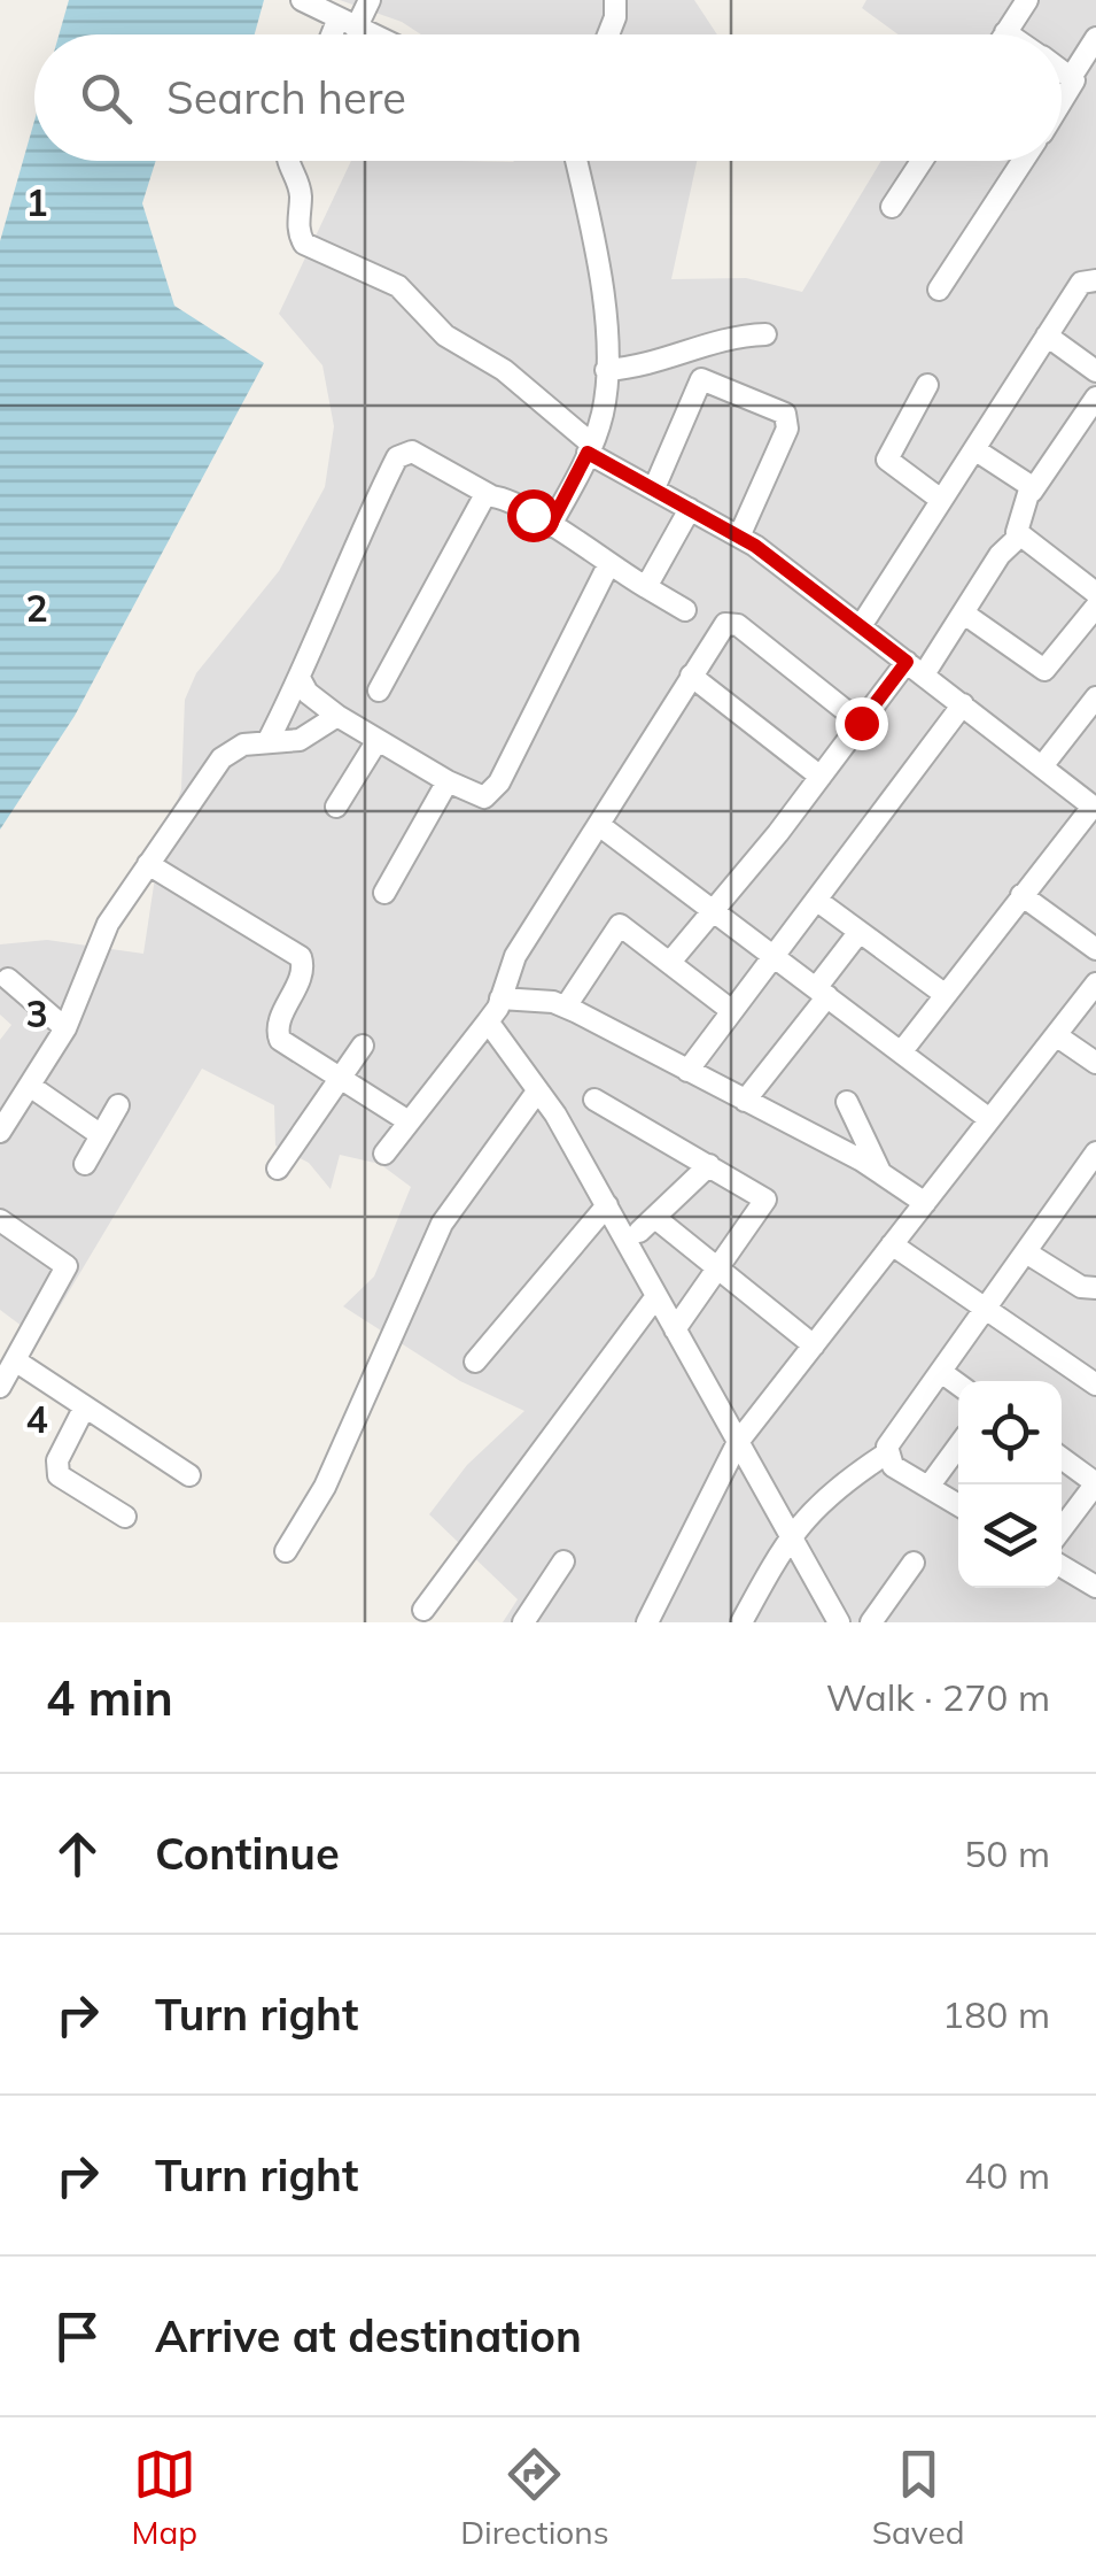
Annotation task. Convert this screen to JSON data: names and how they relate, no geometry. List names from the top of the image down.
{
  "page": {
    "search": "Search here",
    "heading": ["4 min", "Walk · 270 m"],
    "list": [
      ["Continue", "50 m"],
      ["Turn right", "180 m"],
      ["Turn right", "40 m"],
      "Arrive at destination"
    ],
    "nav": ["Map", "Directions", "Saved"]
  },
  "grid": {
    "rows": [
      "1",
      "2",
      "3",
      "4"
    ]
  }
}
